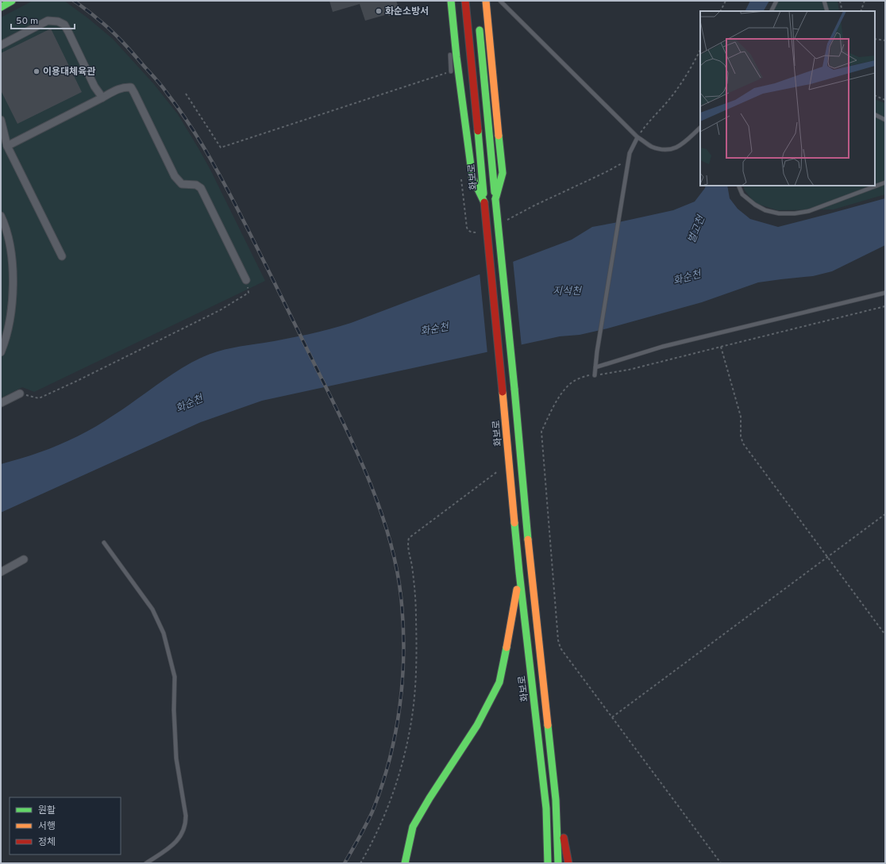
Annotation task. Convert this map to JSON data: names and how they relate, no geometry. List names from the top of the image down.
{
  "streets": {
    "main road": ["화보로"]
  },
  "water": ["벌고천", "화순천", "지석천"],
  "places": ["화순소방서", "이용대체육관"],
  "legend": ["원활", "서행", "정체"],
  "scale_bar": "50 m"
}
